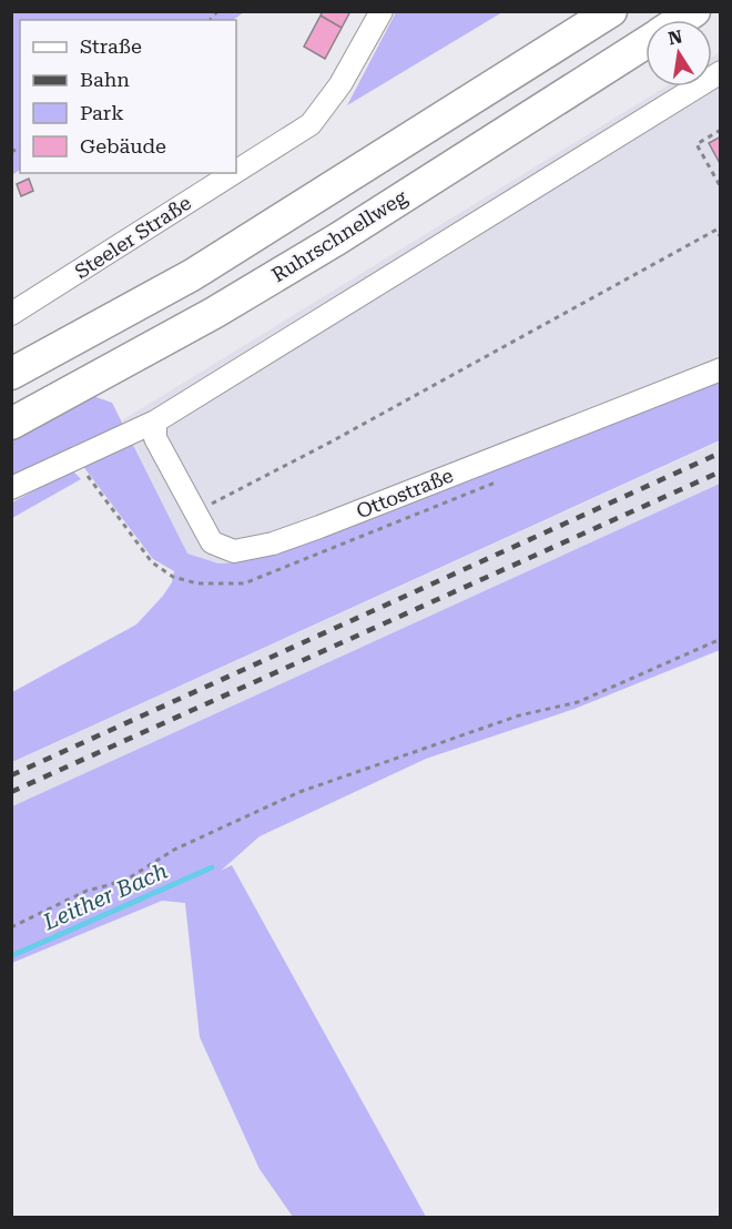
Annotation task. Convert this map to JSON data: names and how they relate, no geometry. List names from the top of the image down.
{
  "streets": {
    "highway": ["Ruhrschnellweg"],
    "street": ["Steeler Straße", "Ottostraße"]
  },
  "water": ["Leither Bach"],
  "legend": [
    "Straße",
    "Bahn",
    "Park",
    "Gebäude"
  ],
  "north": "top"
}
